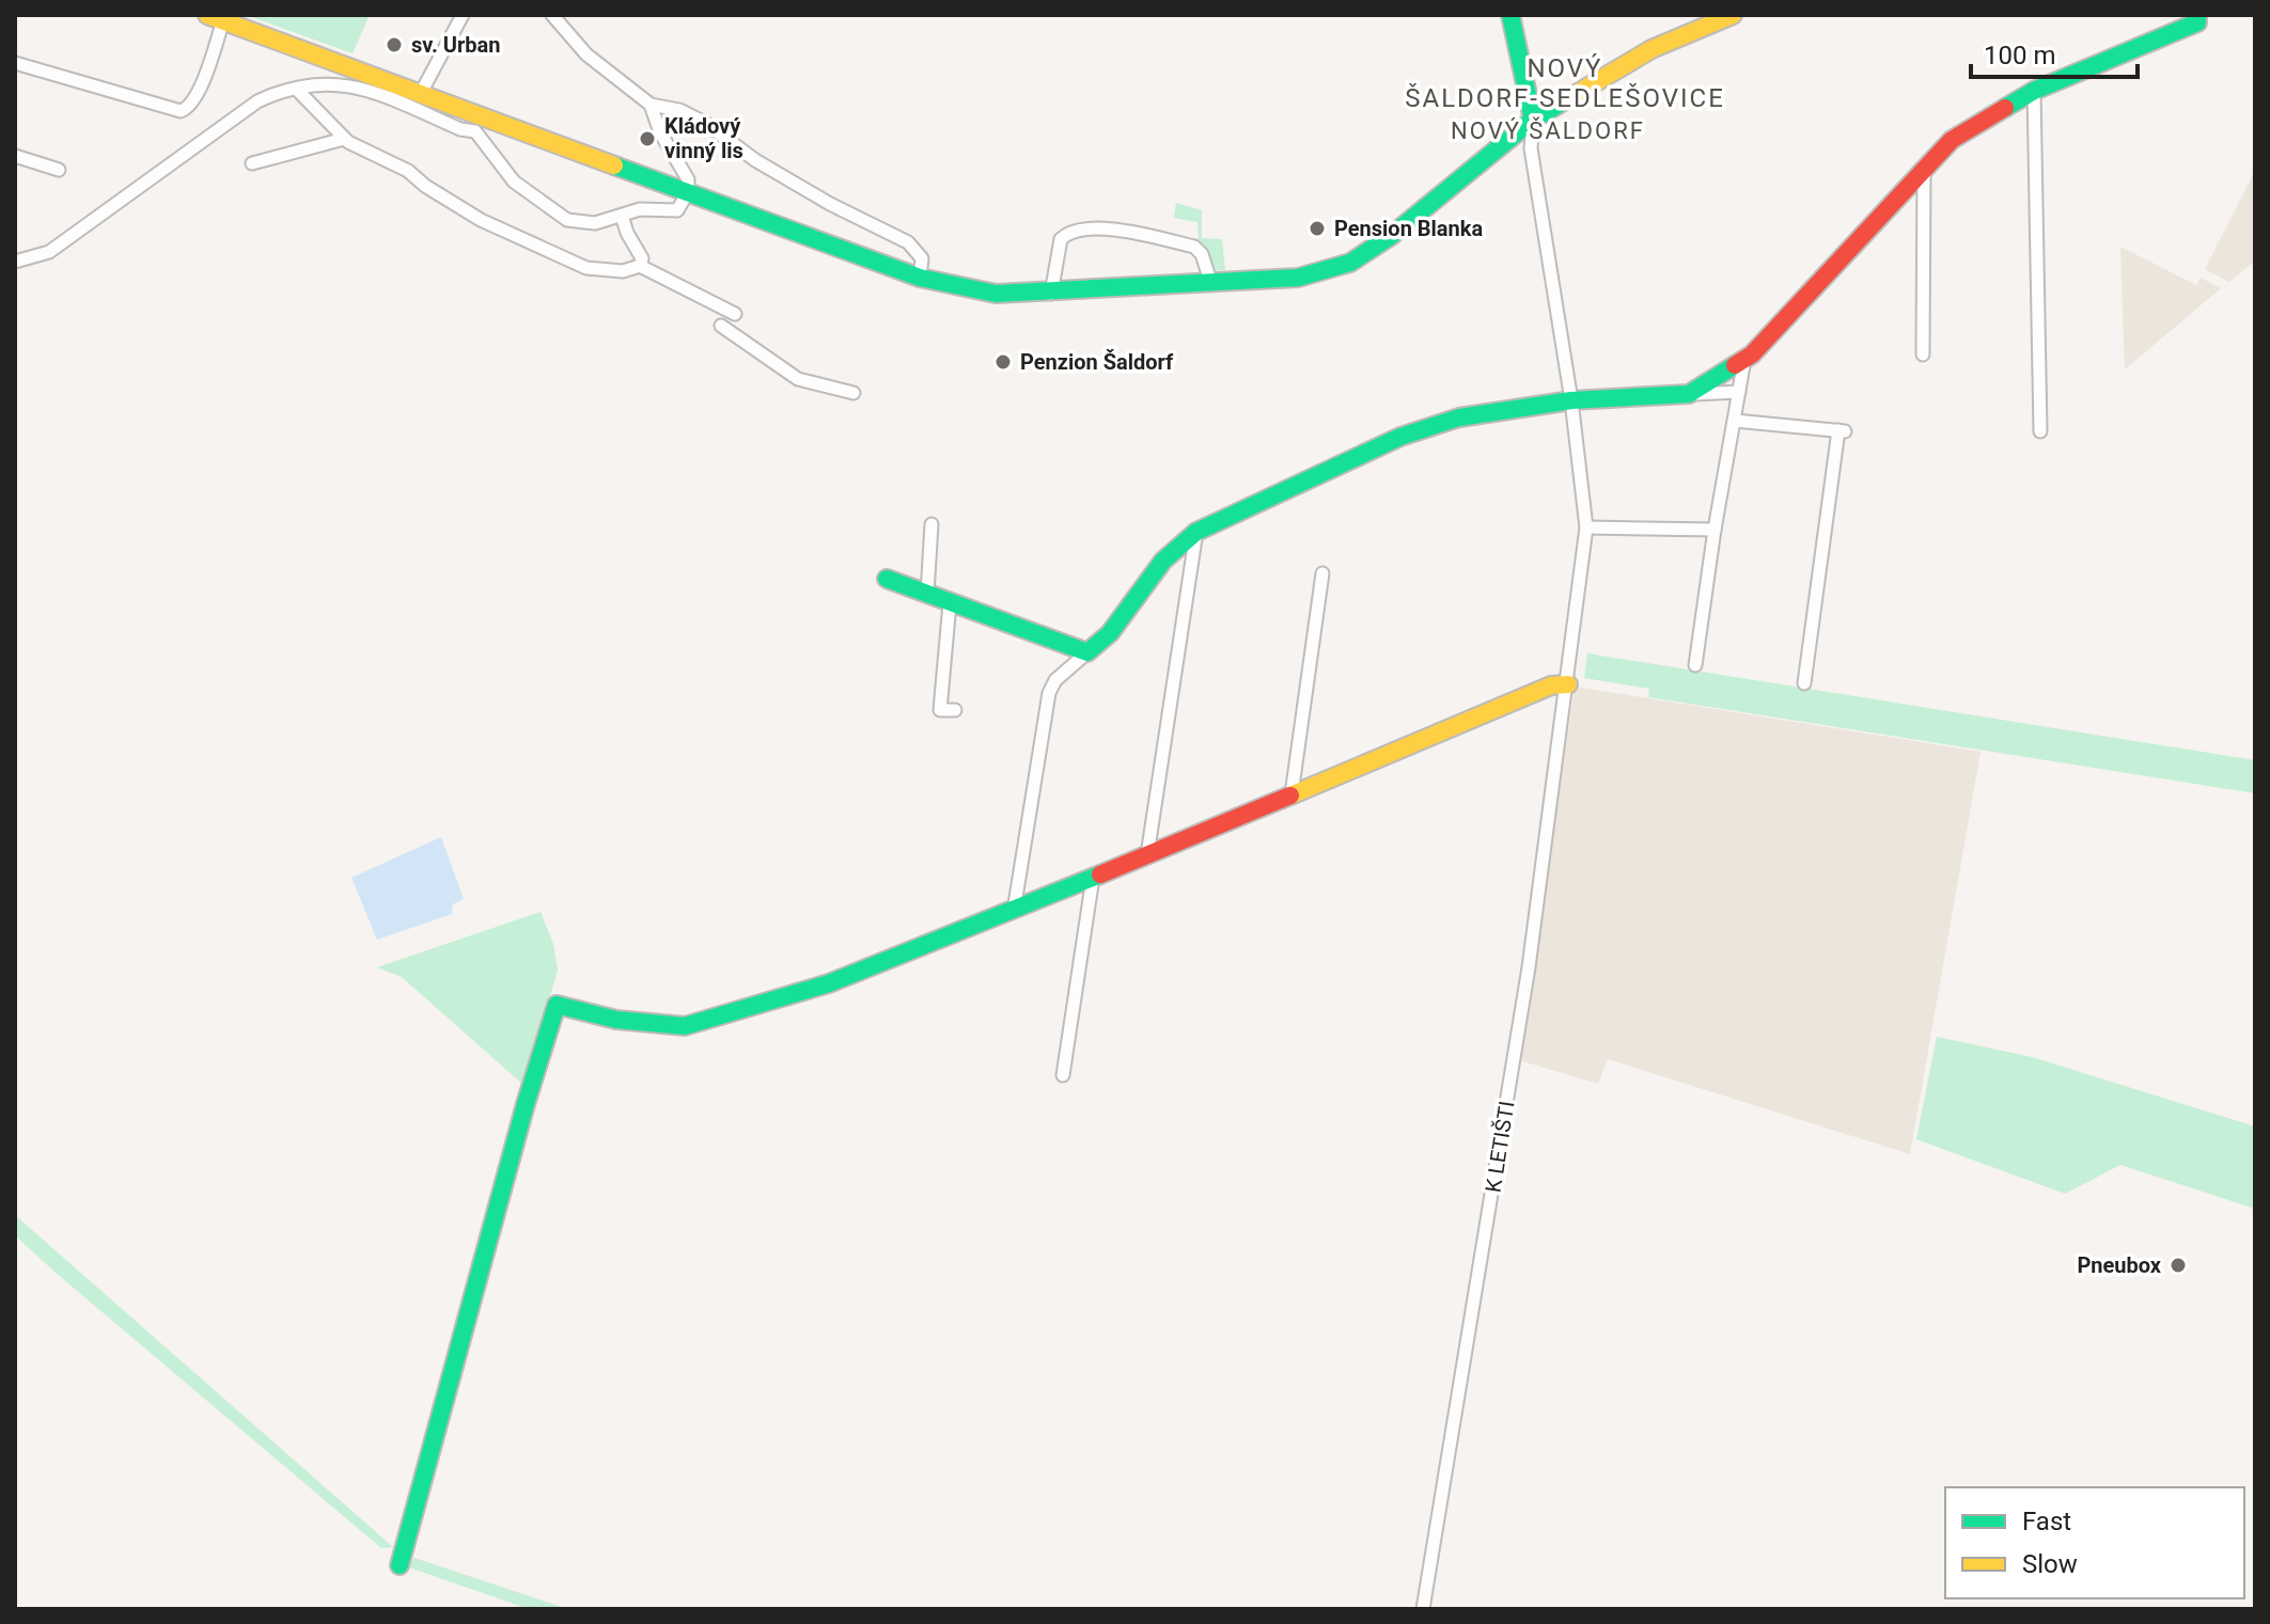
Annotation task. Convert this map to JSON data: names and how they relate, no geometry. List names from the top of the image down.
{
  "streets": {
    "street": ["K LETIŠTI"]
  },
  "districts": ["NOVÝ ŠALDORF-SEDLEŠOVICE", "NOVÝ ŠALDORF"],
  "places": [
    "sv. Urban",
    "Kládový vinný lis",
    "Pension Blanka",
    "Penzion Šaldorf",
    "Pneubox"
  ],
  "legend": ["Fast", "Slow"],
  "scale_bar": "100 m"
}
